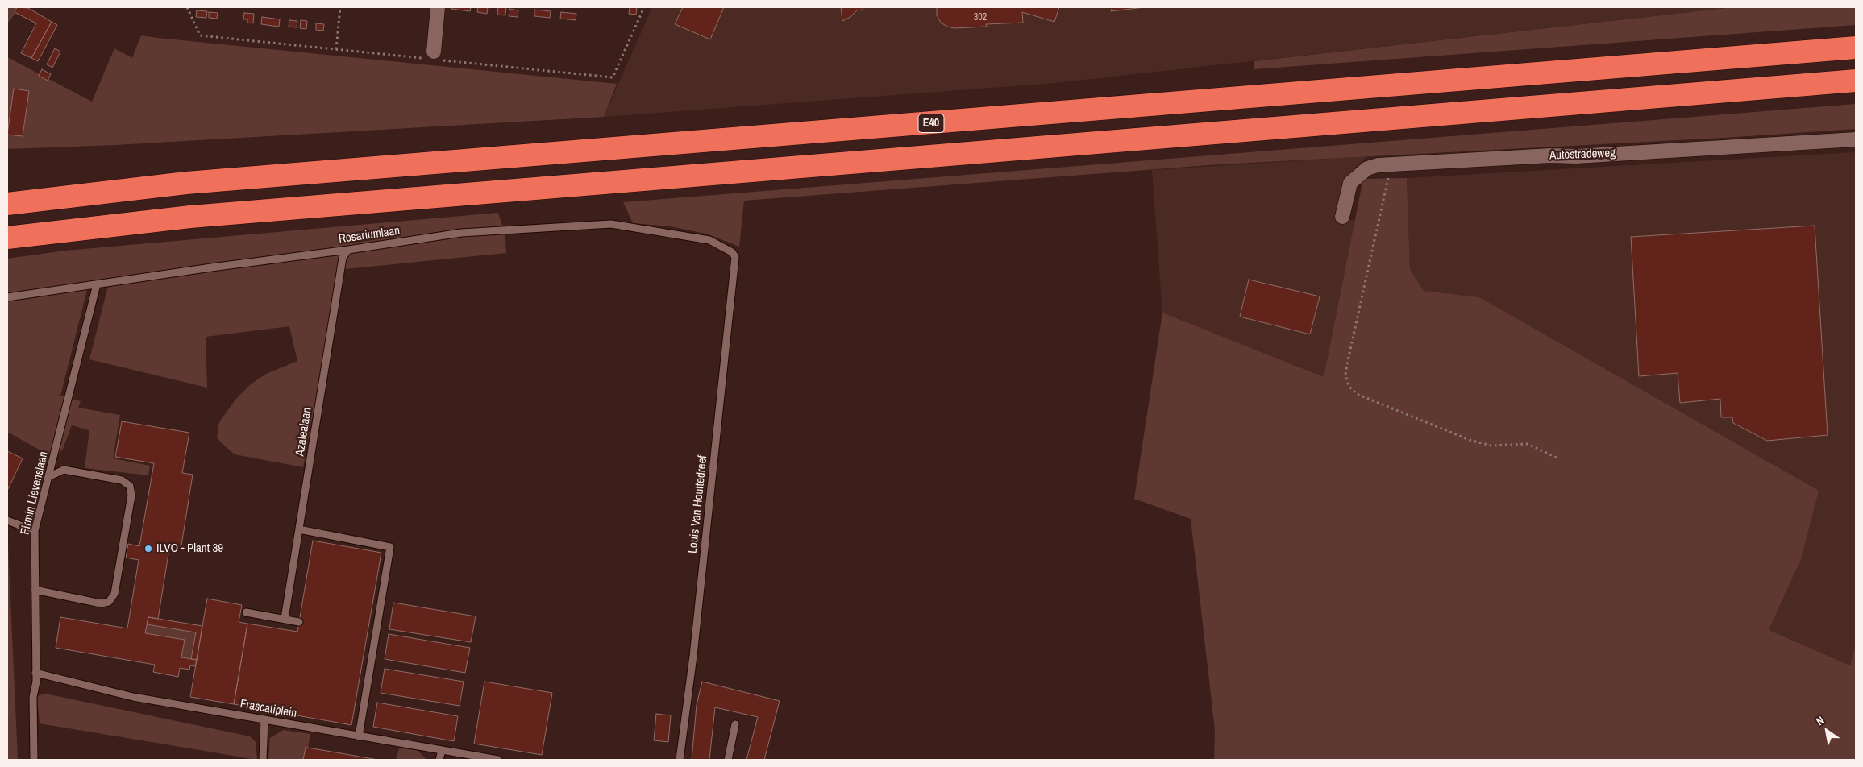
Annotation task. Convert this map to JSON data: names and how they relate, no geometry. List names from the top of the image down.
{
  "streets": {
    "highway": ["E40"],
    "street": ["Autostradeweg"],
    "lane": [
      "Rosariumlaan",
      "Azalealaan",
      "Firmin Lievenslaan",
      "Louis Van Houttedreef",
      "Frascatiplein"
    ]
  },
  "crossings": [
    ["Rosariumlaan", "Azalealaan"],
    ["Rosariumlaan", "Firmin Lievenslaan"],
    ["Rosariumlaan", "Louis Van Houttedreef"],
    ["Firmin Lievenslaan", "Frascatiplein"]
  ],
  "places": ["ILVO - Plant 39"],
  "house_numbers": ["302"],
  "north": "top left"
}
